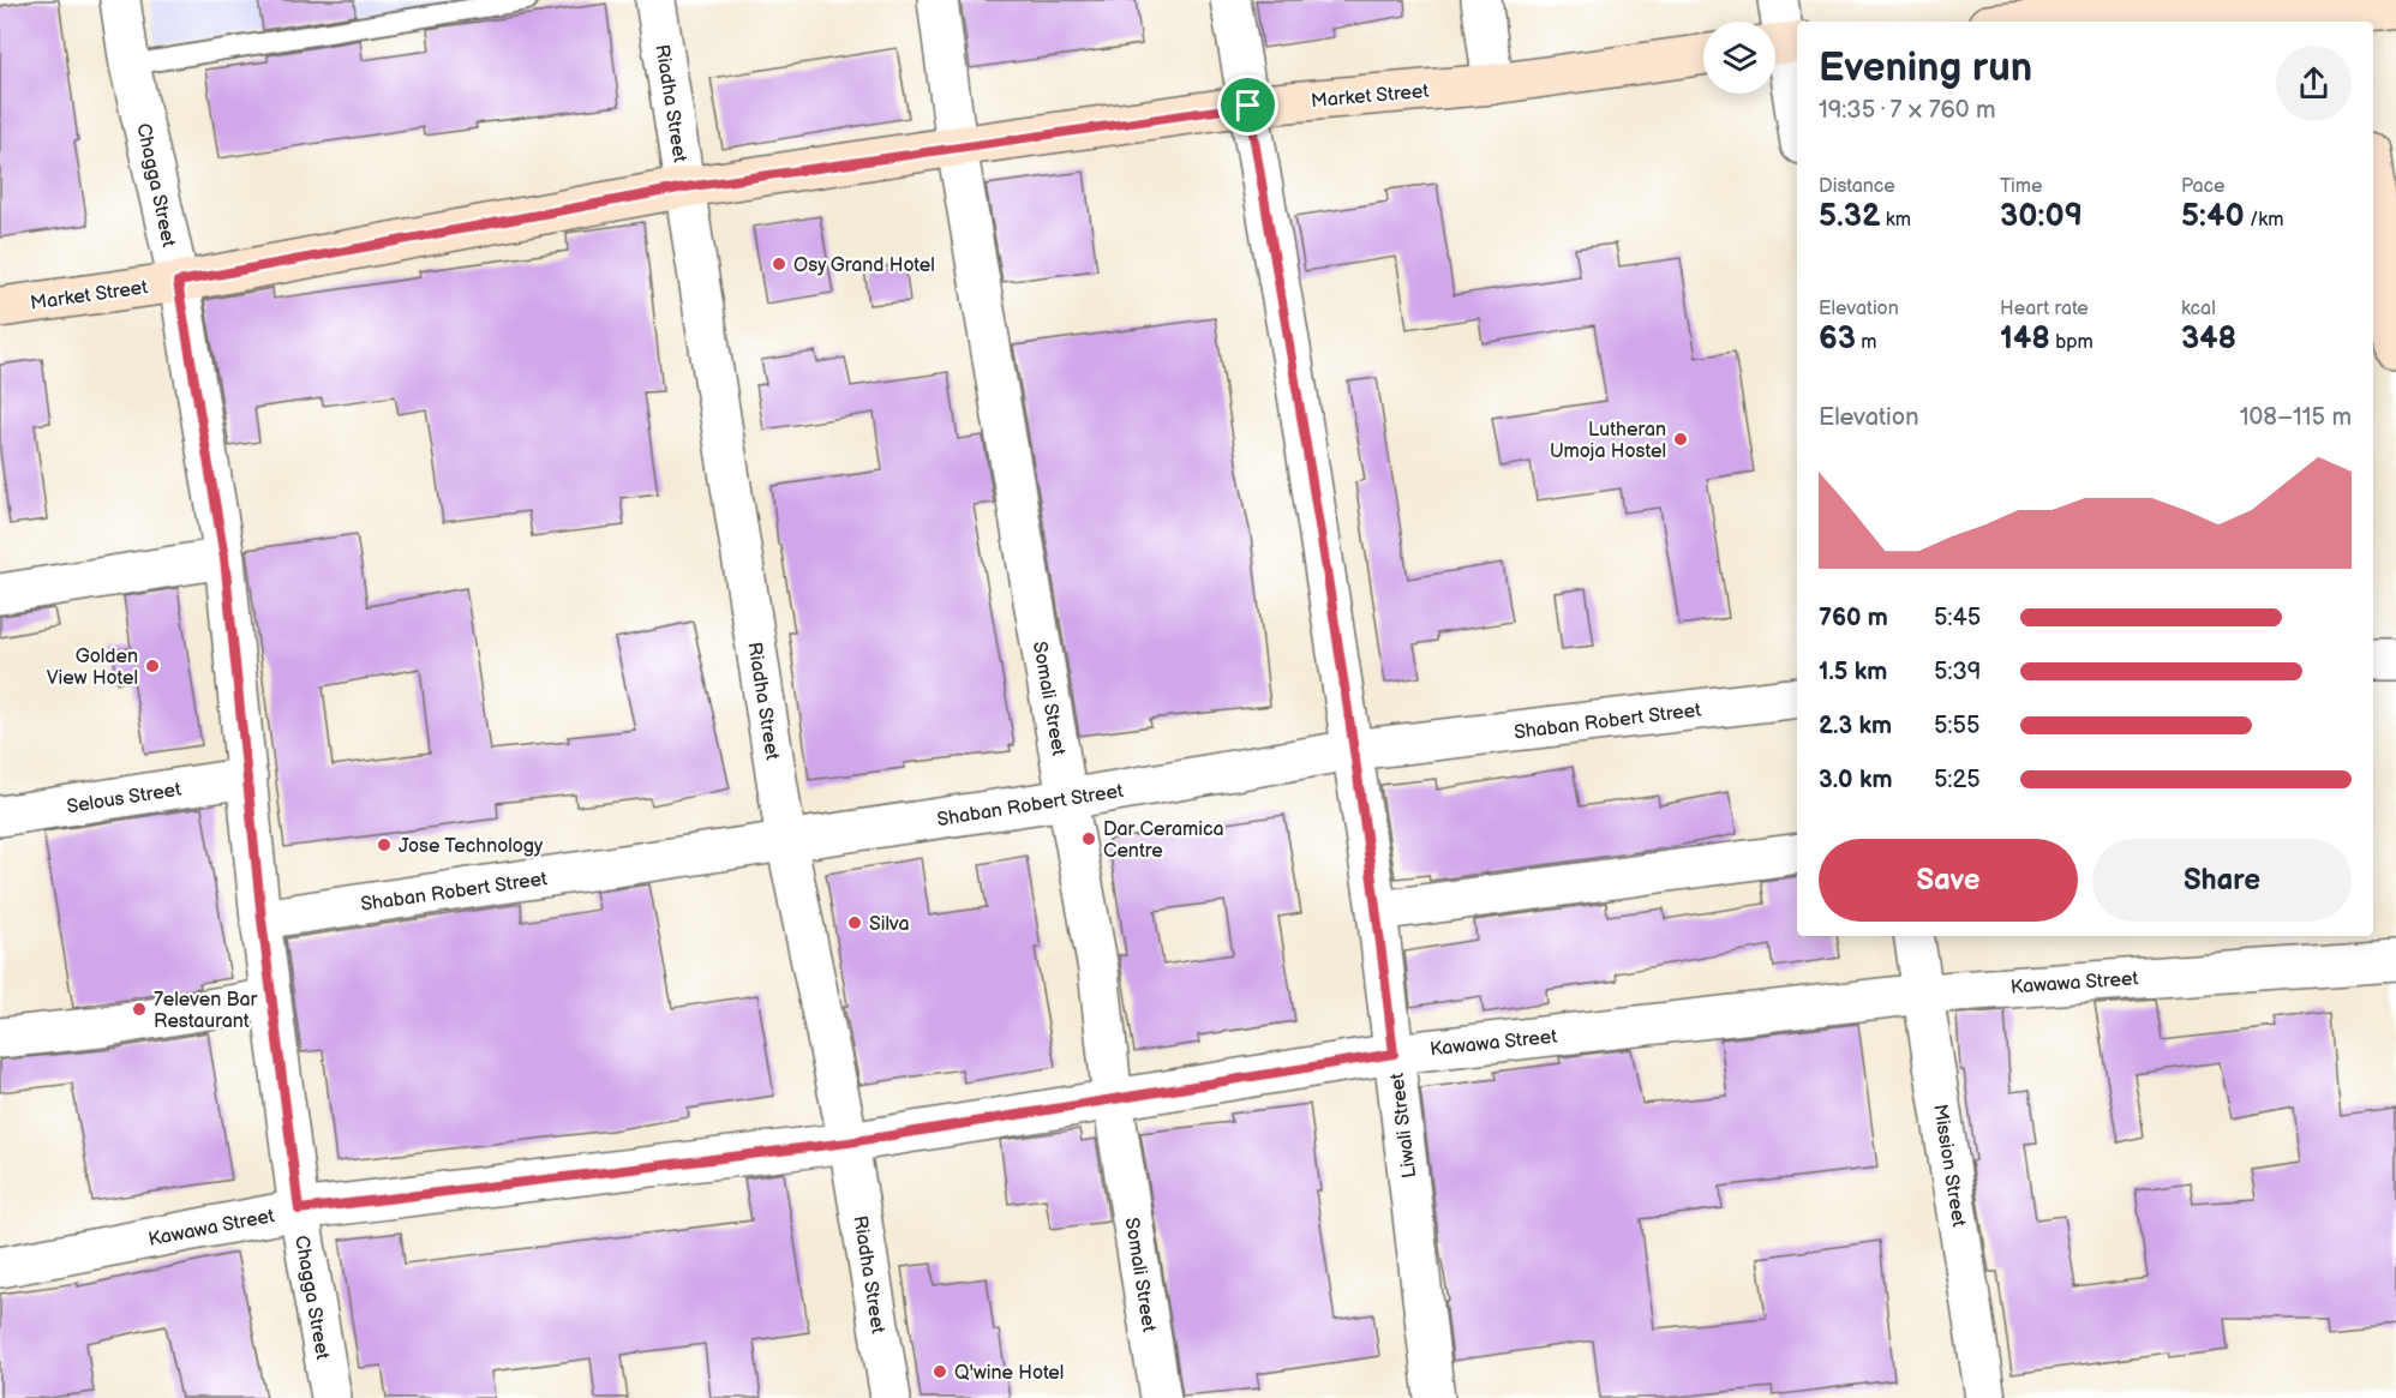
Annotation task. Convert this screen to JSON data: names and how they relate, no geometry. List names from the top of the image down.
{
  "streets": {
    "street": [
      "Market Street",
      "Riadha Street",
      "Chagga Street",
      "Somali Street",
      "Shaban Robert Street",
      "Selous Street",
      "Kawawa Street",
      "Liwali Street",
      "Mission Street"
    ]
  },
  "crossings": [
    ["Market Street", "Riadha Street"],
    ["Market Street", "Chagga Street"],
    ["Market Street", "Somali Street"],
    ["Market Street", "Liwali Street"],
    ["Riadha Street", "Shaban Robert Street"],
    ["Riadha Street", "Kawawa Street"],
    ["Chagga Street", "Shaban Robert Street"],
    ["Chagga Street", "Selous Street"],
    ["Chagga Street", "Kawawa Street"],
    ["Somali Street", "Shaban Robert Street"],
    ["Somali Street", "Kawawa Street"],
    ["Shaban Robert Street", "Liwali Street"],
    ["Kawawa Street", "Liwali Street"],
    ["Kawawa Street", "Mission Street"]
  ],
  "places": [
    "Osy Grand Hotel",
    "Lutheran Umoja Hostel",
    "Golden View Hotel",
    "Dar Ceramica Centre",
    "Jose Technology",
    "Silva",
    "7eleven Bar Restaurant",
    "Q'wine Hotel"
  ],
  "page": {
    "heading": ["Evening run", "19:35 · 7 × 760 m"],
    "stats": [
      ["Distance", "5.32 km"],
      ["Time", "30:09"],
      ["Pace", "5:40 /km"],
      ["Elevation", "63 m"],
      ["Heart rate", "148 bpm"],
      ["kcal", "348"]
    ],
    "chart": ["Elevation", "108–115 m"],
    "list": [
      {
        "name": "760 m",
        "note": "5:45"
      },
      {
        "name": "1.5 km",
        "note": "5:39"
      },
      {
        "name": "2.3 km",
        "note": "5:55"
      },
      {
        "name": "3.0 km",
        "note": "5:25"
      }
    ],
    "buttons": ["Save", "Share"]
  }
}
